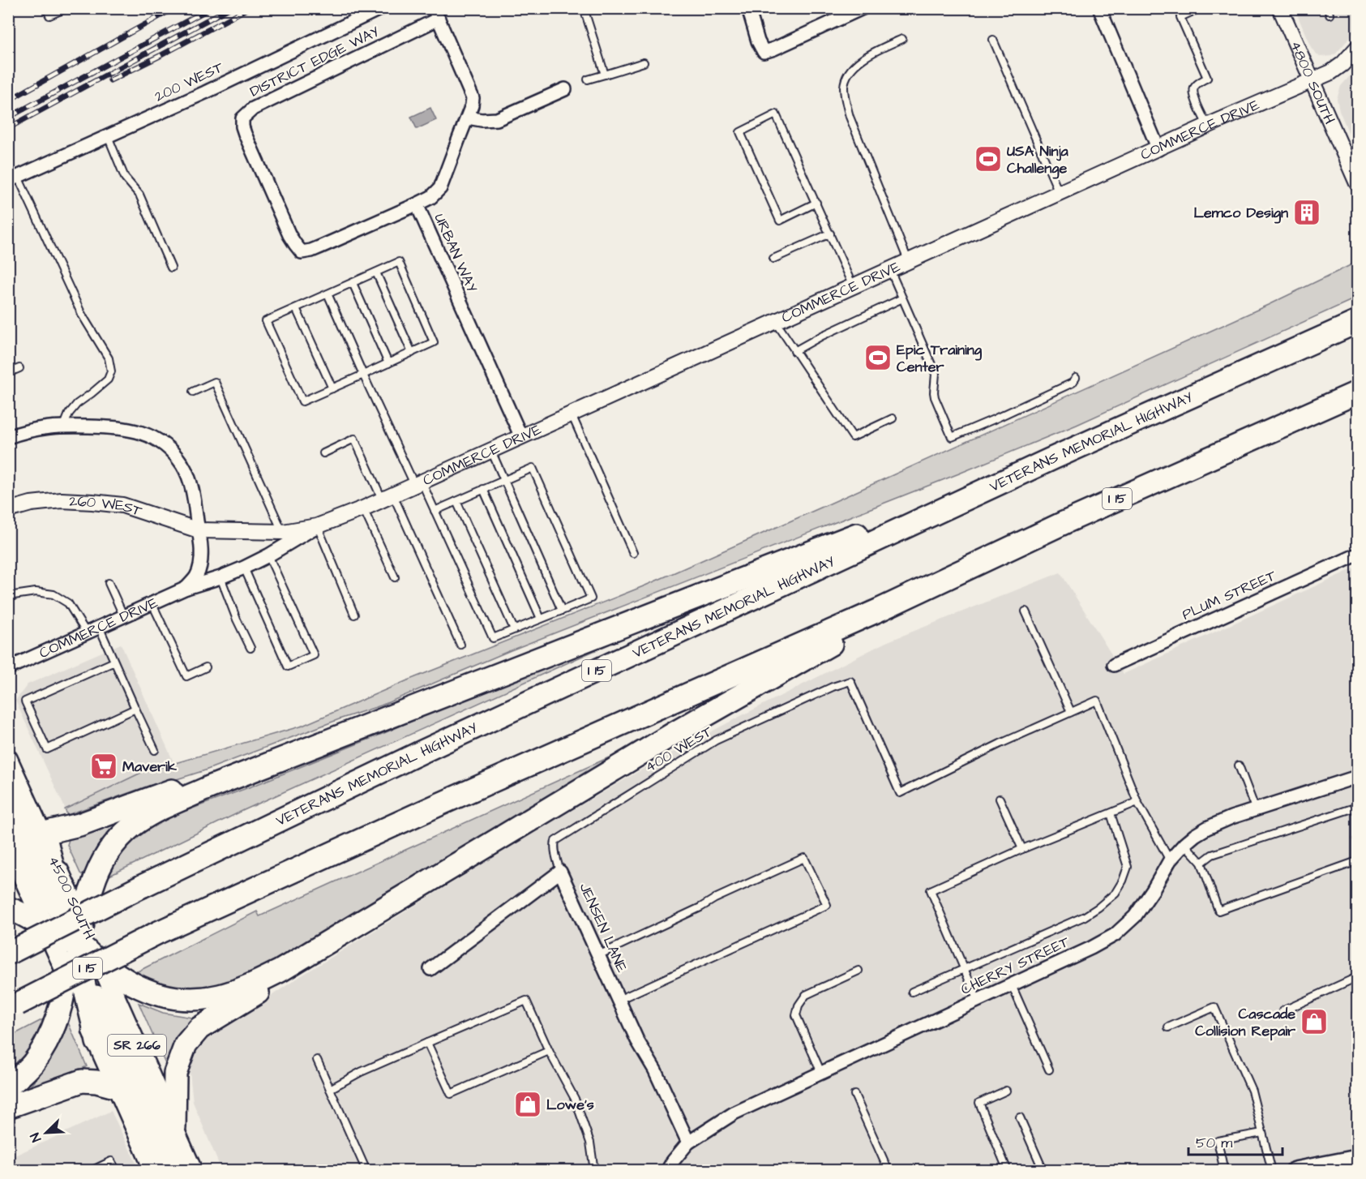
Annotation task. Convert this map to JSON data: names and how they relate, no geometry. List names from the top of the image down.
{
  "streets": {
    "highway": ["VETERANS MEMORIAL HIGHWAY", "I 15"],
    "main road": ["4500 SOUTH", "SR 266"],
    "street": [
      "DISTRICT EDGE WAY",
      "200 WEST",
      "4800 SOUTH",
      "COMMERCE DRIVE",
      "URBAN WAY",
      "260 WEST",
      "PLUM STREET",
      "JENSEN LANE",
      "CHERRY STREET"
    ],
    "lane": ["400 WEST"]
  },
  "crossings": [
    ["DISTRICT EDGE WAY", "URBAN WAY"],
    ["4800 SOUTH", "COMMERCE DRIVE"],
    ["COMMERCE DRIVE", "URBAN WAY"],
    ["COMMERCE DRIVE", "260 WEST"],
    ["400 WEST", "JENSEN LANE"],
    ["JENSEN LANE", "CHERRY STREET"]
  ],
  "places": {
    "sports": ["USA Ninja Challenge", "Epic Training Center"],
    "building": ["Lemco Design"],
    "supermarket": ["Maverik"],
    "shop": ["Cascade Collision Repair", "Lowe's"]
  },
  "scale_bar": "50 m",
  "north": "bottom left"
}
